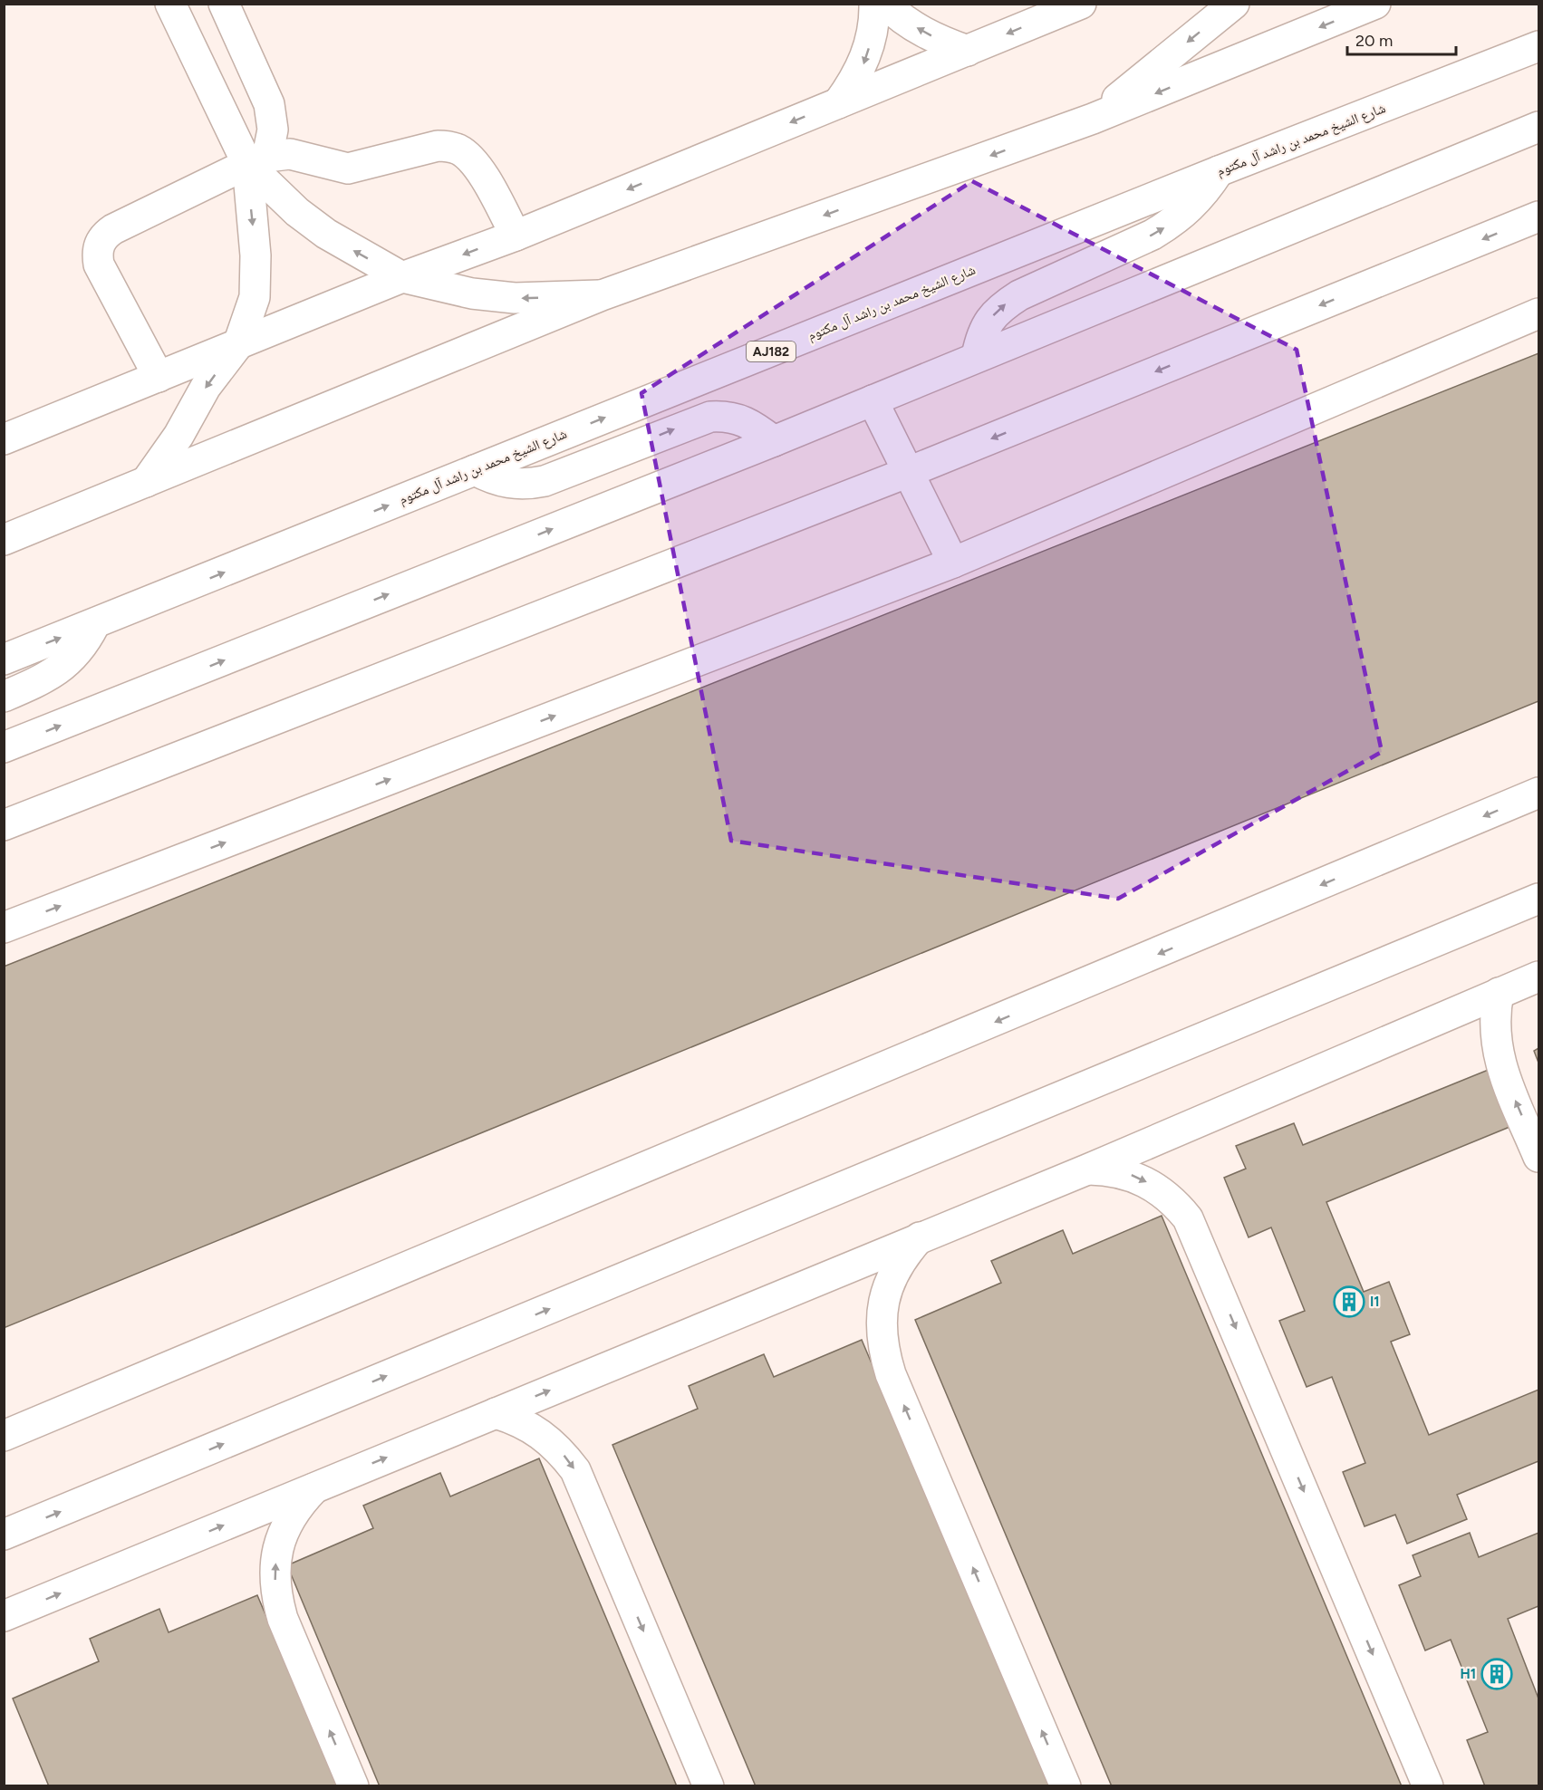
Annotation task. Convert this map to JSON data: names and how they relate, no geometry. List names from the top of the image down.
{
  "streets": {
    "main road": ["شارع الشيخ محمد بن راشد آل مكتوم", "AJ182"]
  },
  "places": {
    "building": ["I1", "H1"]
  },
  "scale_bar": "20 m"
}
